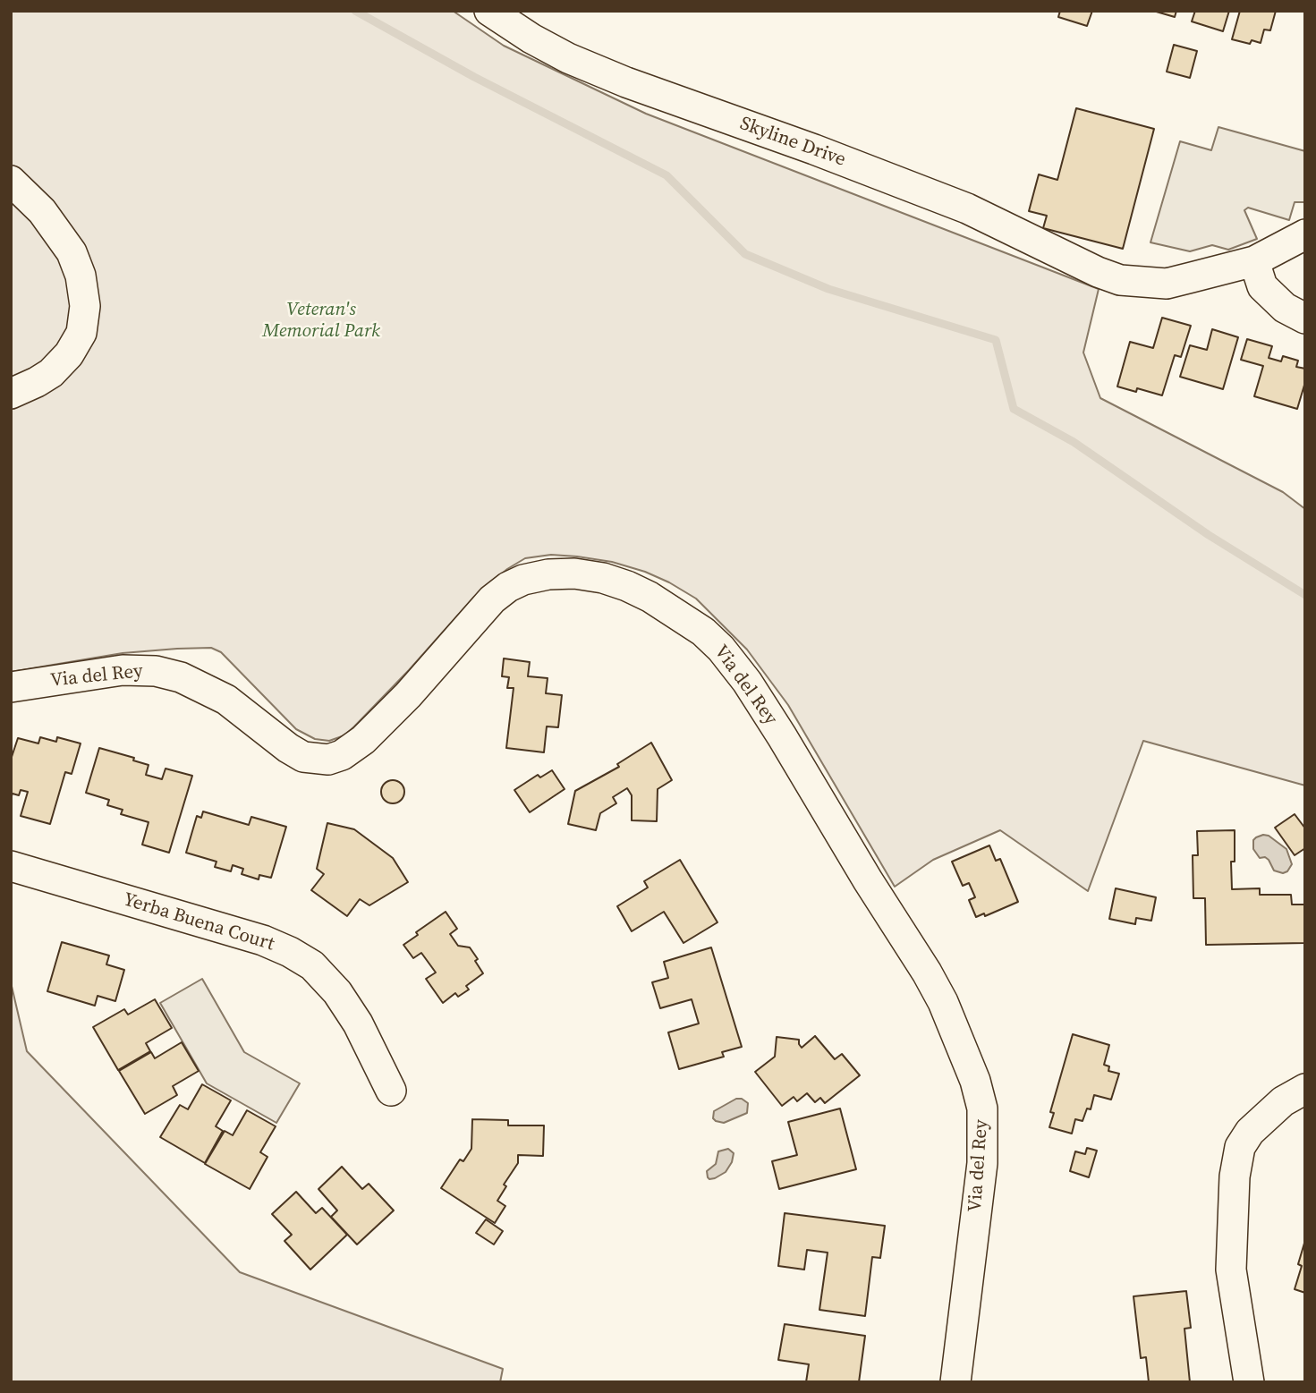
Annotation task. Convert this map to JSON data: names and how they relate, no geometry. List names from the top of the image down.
{
  "streets": {
    "street": ["Skyline Drive", "Via del Rey", "Yerba Buena Court"]
  },
  "parks": ["Veteran's Memorial Park"]
}
